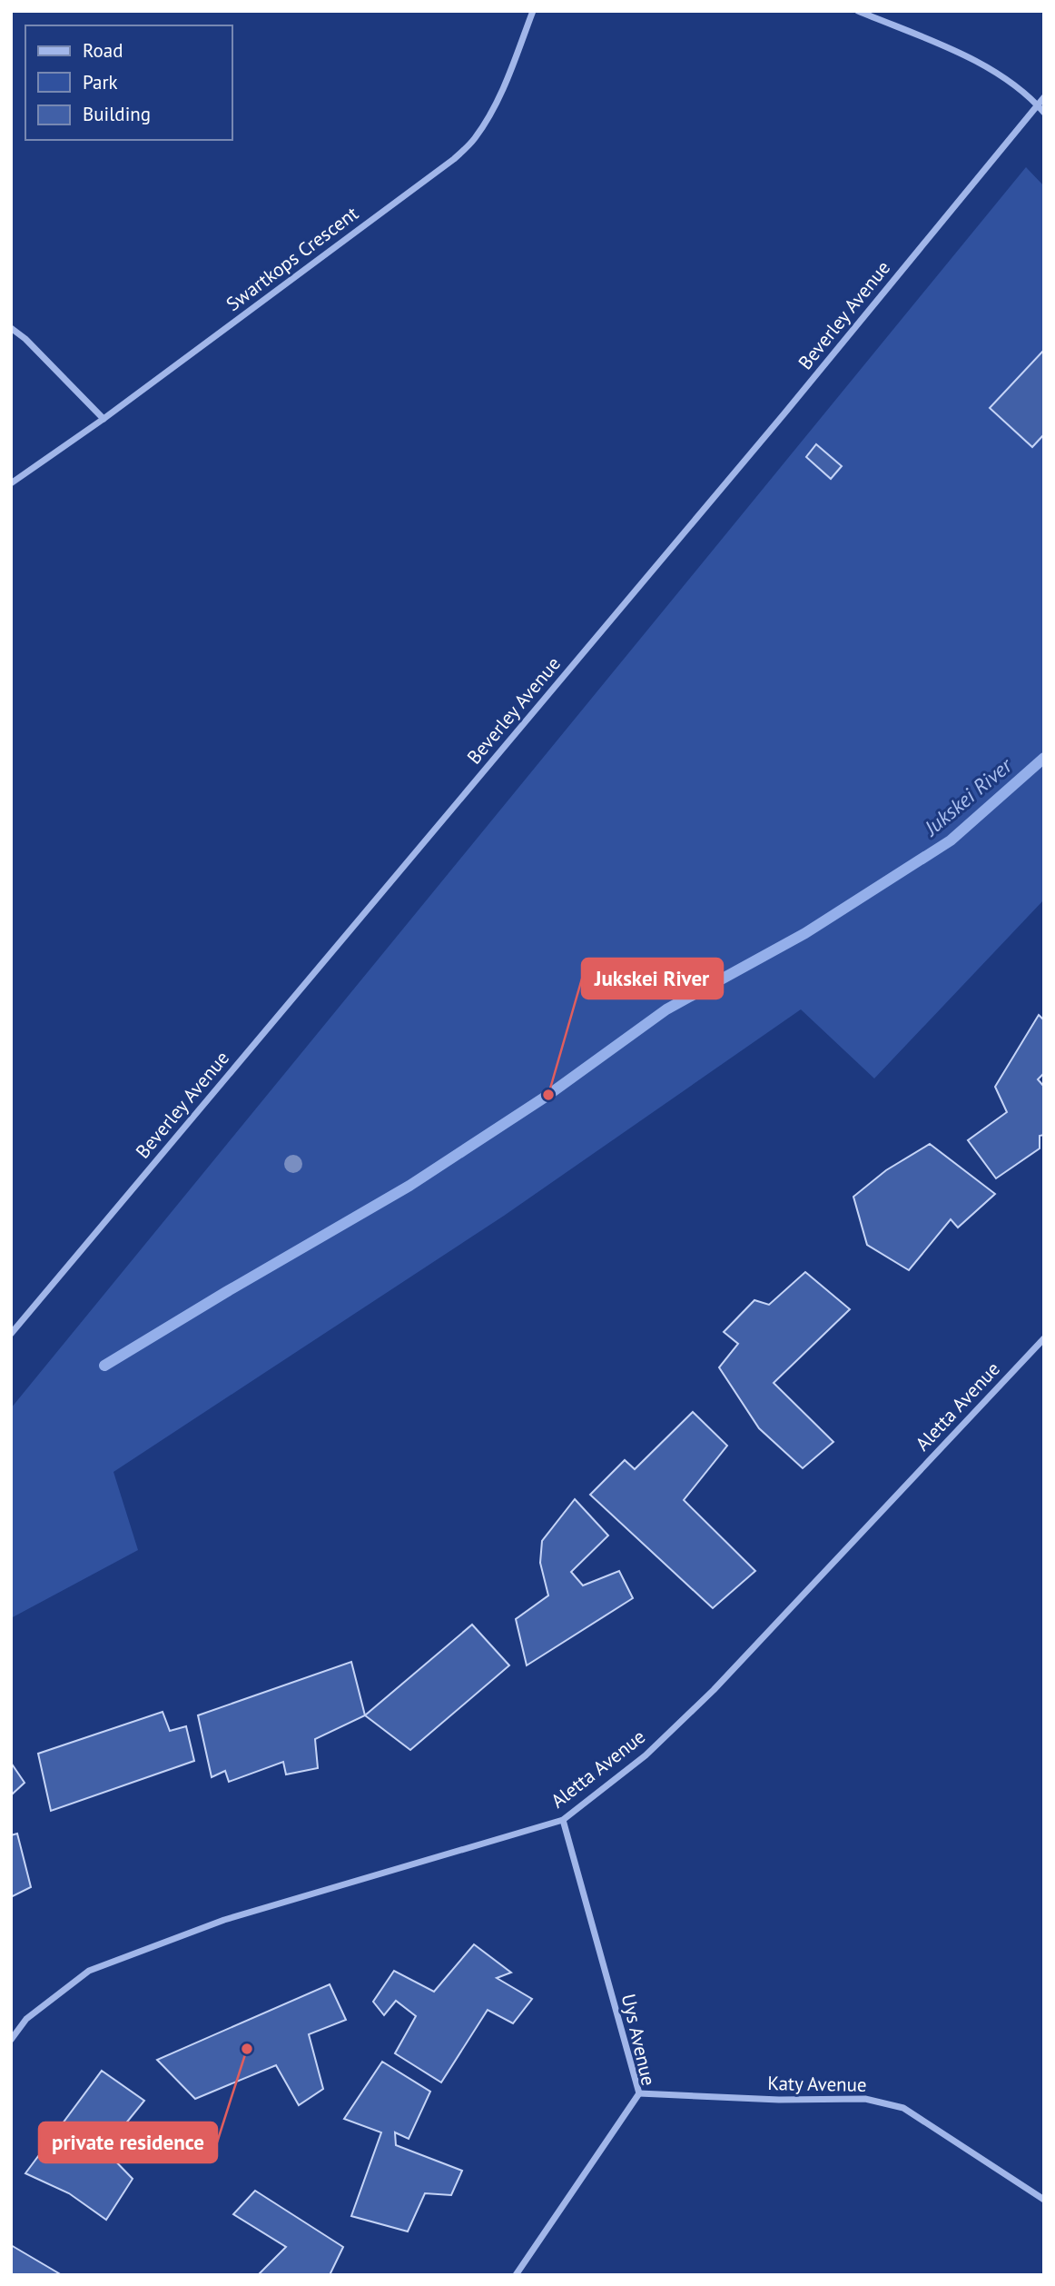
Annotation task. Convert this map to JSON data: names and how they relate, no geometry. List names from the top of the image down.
{
  "streets": {
    "street": [
      "Swartkops Crescent",
      "Beverley Avenue",
      "Aletta Avenue",
      "Uys Avenue",
      "Katy Avenue"
    ]
  },
  "crossings": [
    ["Aletta Avenue", "Uys Avenue"],
    ["Uys Avenue", "Katy Avenue"]
  ],
  "water": ["Jukskei River"],
  "places": ["Jukskei River", "private residence"],
  "legend": ["Road", "Park", "Building"]
}
